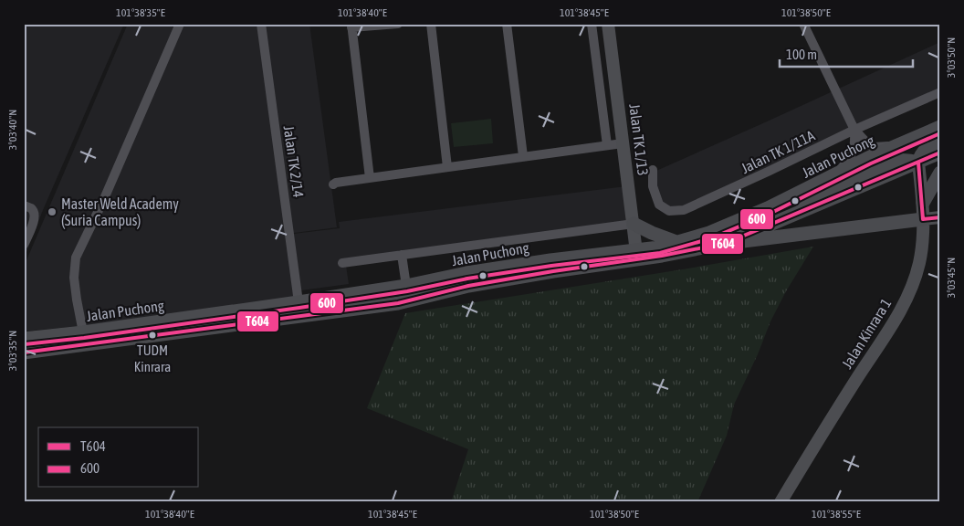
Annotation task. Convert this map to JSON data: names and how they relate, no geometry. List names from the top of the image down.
{
  "streets": {
    "main road": ["Jalan Puchong"],
    "street": [
      "Jalan TK 1/13",
      "Jalan TK 1/11A",
      "Jalan TK 2/14",
      "Jalan Kinrara 1"
    ]
  },
  "crossings": [
    ["Jalan TK 1/13", "Jalan Puchong"],
    ["Jalan Puchong", "Jalan TK 2/14"],
    ["Jalan Puchong", "Jalan Kinrara 1"]
  ],
  "places": ["Master Weld Academy (Suria Campus)", "TUDM Kinrara"],
  "lines": ["transit line 600", "transit line T604"],
  "legend": ["T604", "600"],
  "scale_bar": "100 m",
  "coordinates": [
    "101°38'35\"E",
    "101°38'40\"E",
    "101°38'45\"E",
    "101°38'50\"E",
    "3°03'50\"N",
    "3°03'40\"N",
    "3°03'45\"N",
    "3°03'35\"N",
    "101°38'55\"E"
  ]
}
